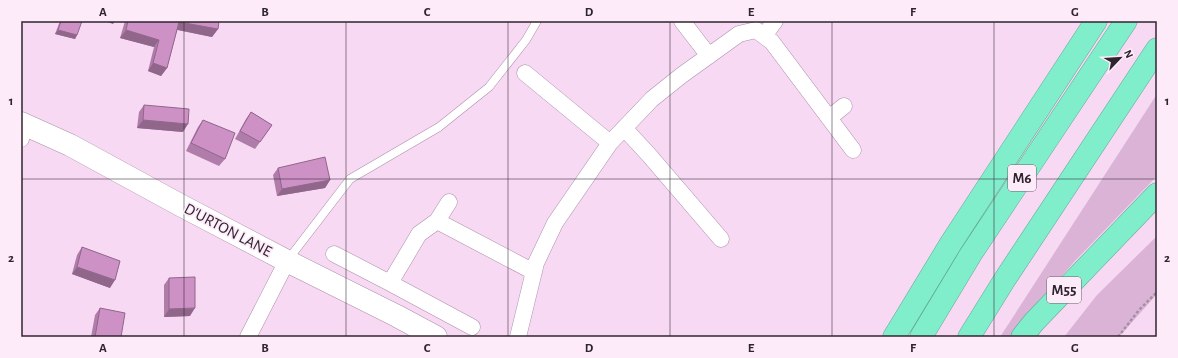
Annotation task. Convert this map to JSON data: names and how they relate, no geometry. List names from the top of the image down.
{
  "streets": {
    "highway": ["M6", "M55"],
    "street": ["D'URTON LANE"]
  },
  "north": "top right",
  "grid": {
    "columns": [
      "A",
      "B",
      "C",
      "D",
      "E",
      "F",
      "G"
    ],
    "rows": ["1", "2"]
  }
}
